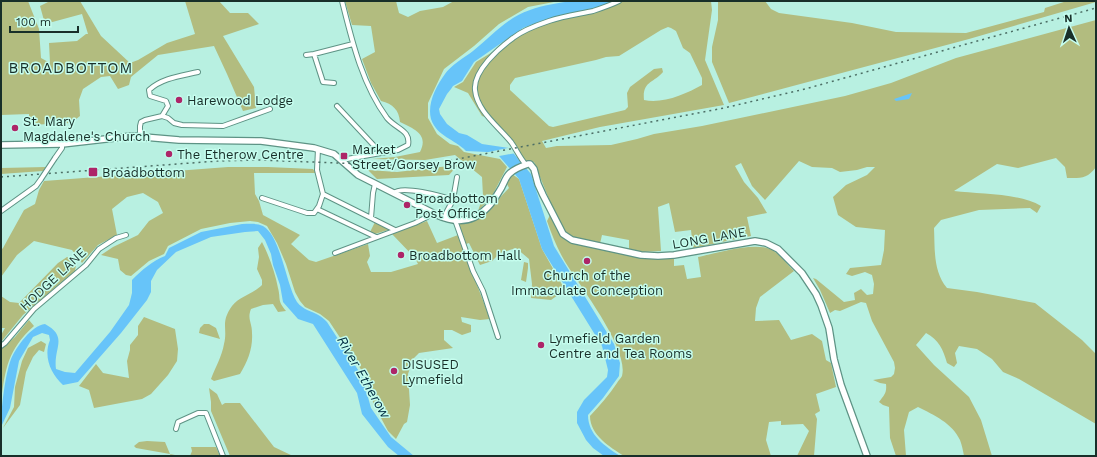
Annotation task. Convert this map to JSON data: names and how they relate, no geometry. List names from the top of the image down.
{
  "streets": {
    "street": ["LONG LANE", "HODGE LANE"]
  },
  "districts": ["BROADBOTTOM"],
  "water": ["River Etherow"],
  "places": {
    "other": [
      "Harewood Lodge",
      "St. Mary Magdalene's Church",
      "The Etherow Centre",
      "Broadbottom Post Office",
      "Broadbottom Hall",
      "Church of the Immaculate Conception",
      "Lymefield Garden Centre and Tea Rooms",
      "DISUSED Lymefield"
    ],
    "transit": ["Market Street/Gorsey Brow", "Broadbottom"]
  },
  "scale_bar": "100 m",
  "north": "top"
}
